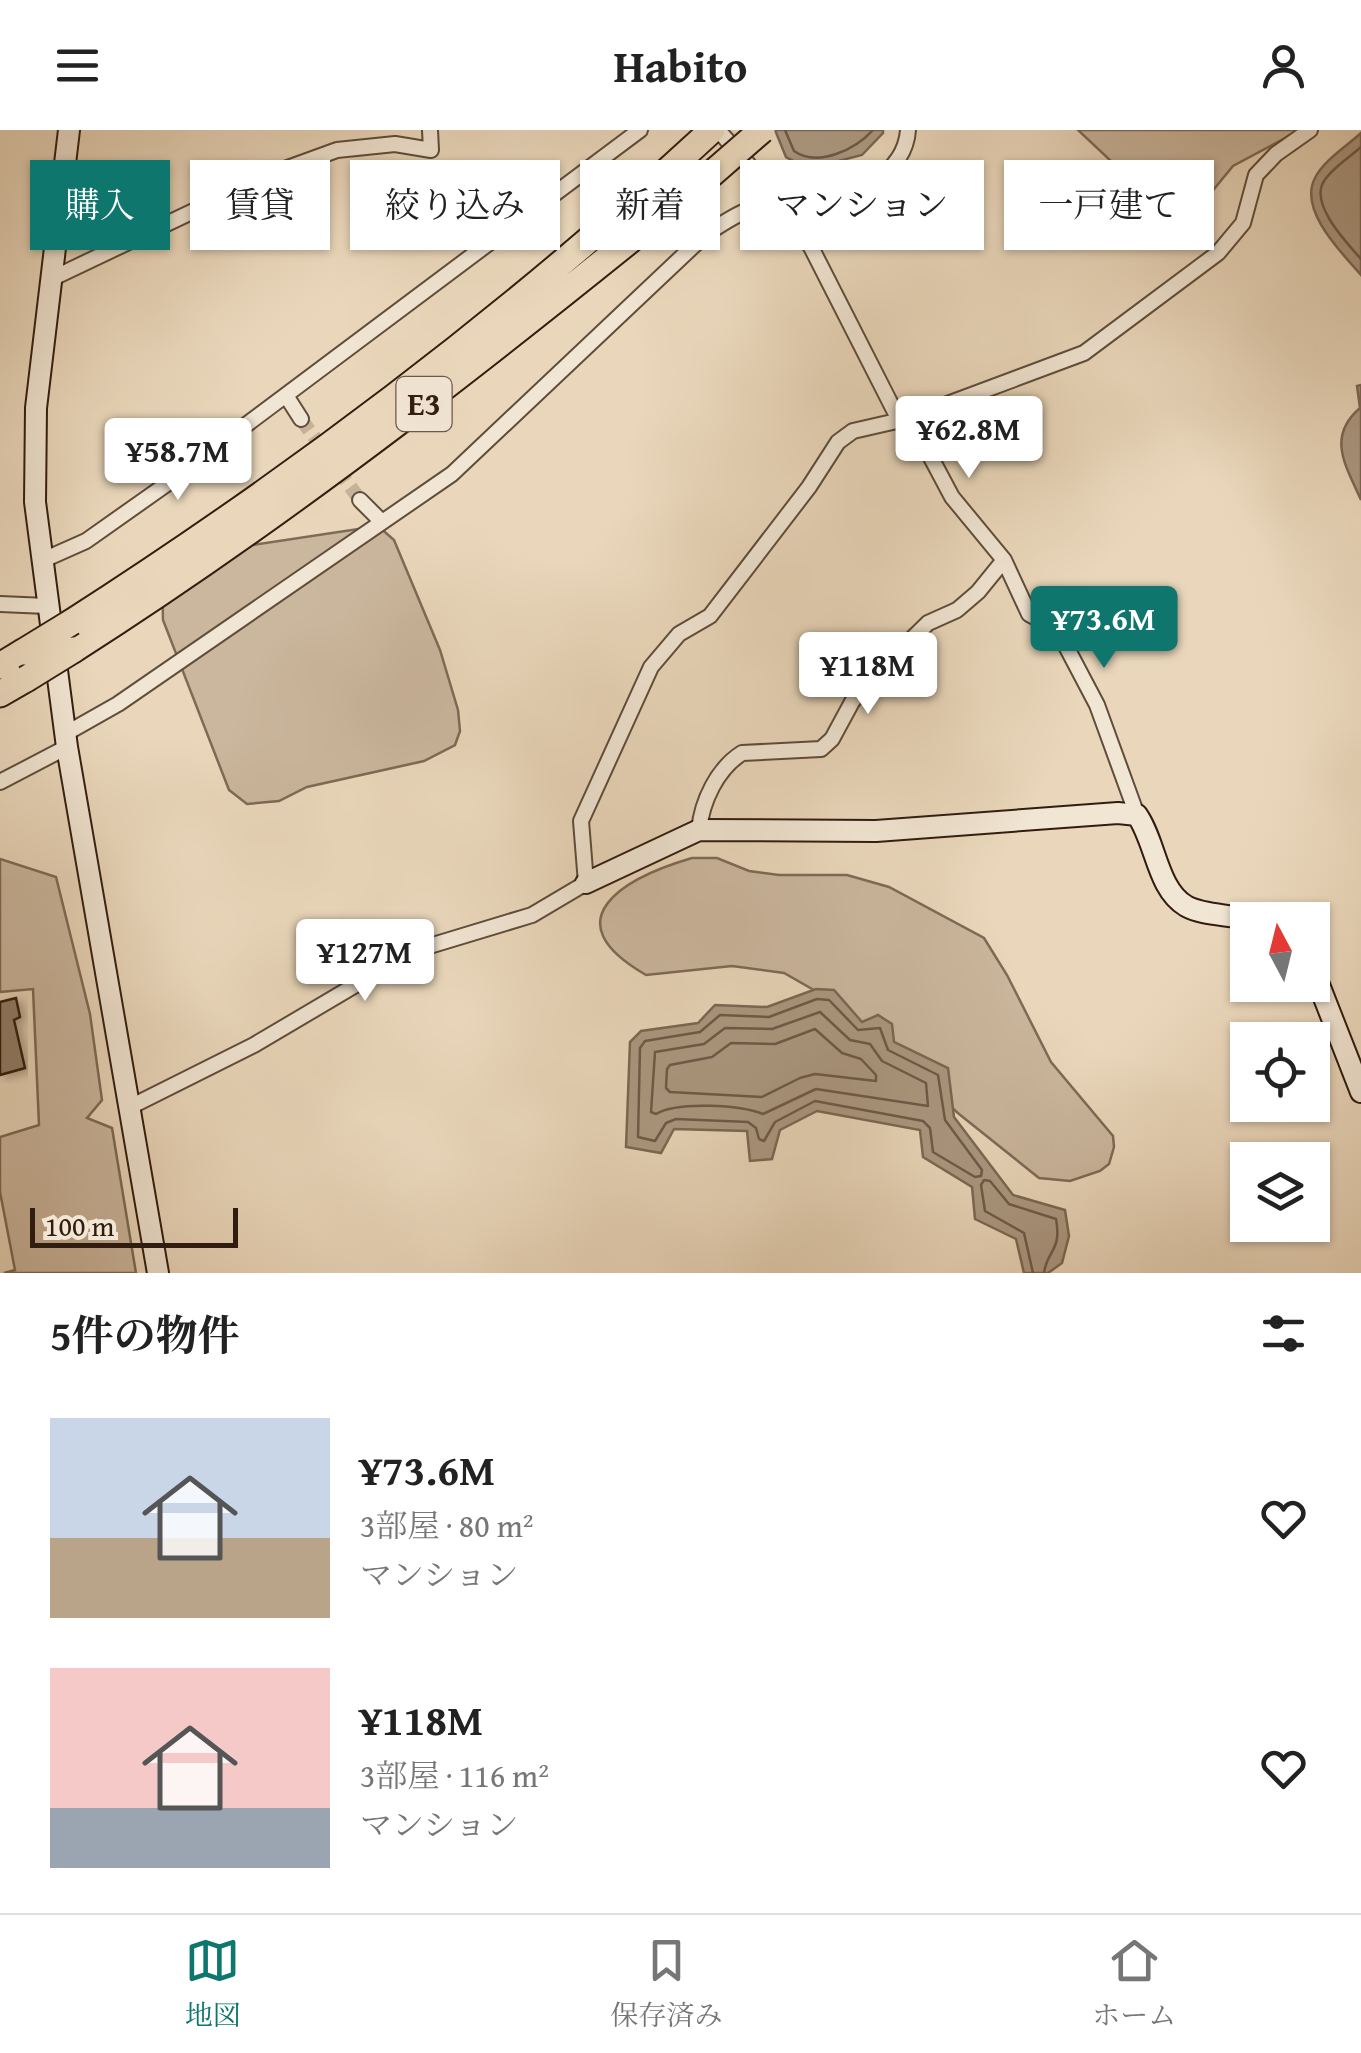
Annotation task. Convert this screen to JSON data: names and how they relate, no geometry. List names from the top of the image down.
{
  "streets": {
    "highway": ["E3"]
  },
  "scale_bar": "100 m",
  "north": "top",
  "page": {
    "header": "Habito",
    "chip": [
      "購入",
      "賃貸",
      "絞り込み",
      "新着",
      "マンション",
      "一戸建て"
    ],
    "price": [
      "¥62.8M",
      "¥58.7M",
      "¥73.6M",
      "¥118M",
      "¥127M"
    ],
    "scale": "100 m",
    "heading": "5件の物件",
    "list": [
      {
        "name": "¥73.6M",
        "note": "3部屋 · 80 m² · マンション"
      },
      {
        "name": "¥118M",
        "note": "3部屋 · 116 m² · マンション"
      }
    ],
    "tabs": ["地図", "保存済み", "ホーム"]
  }
}
